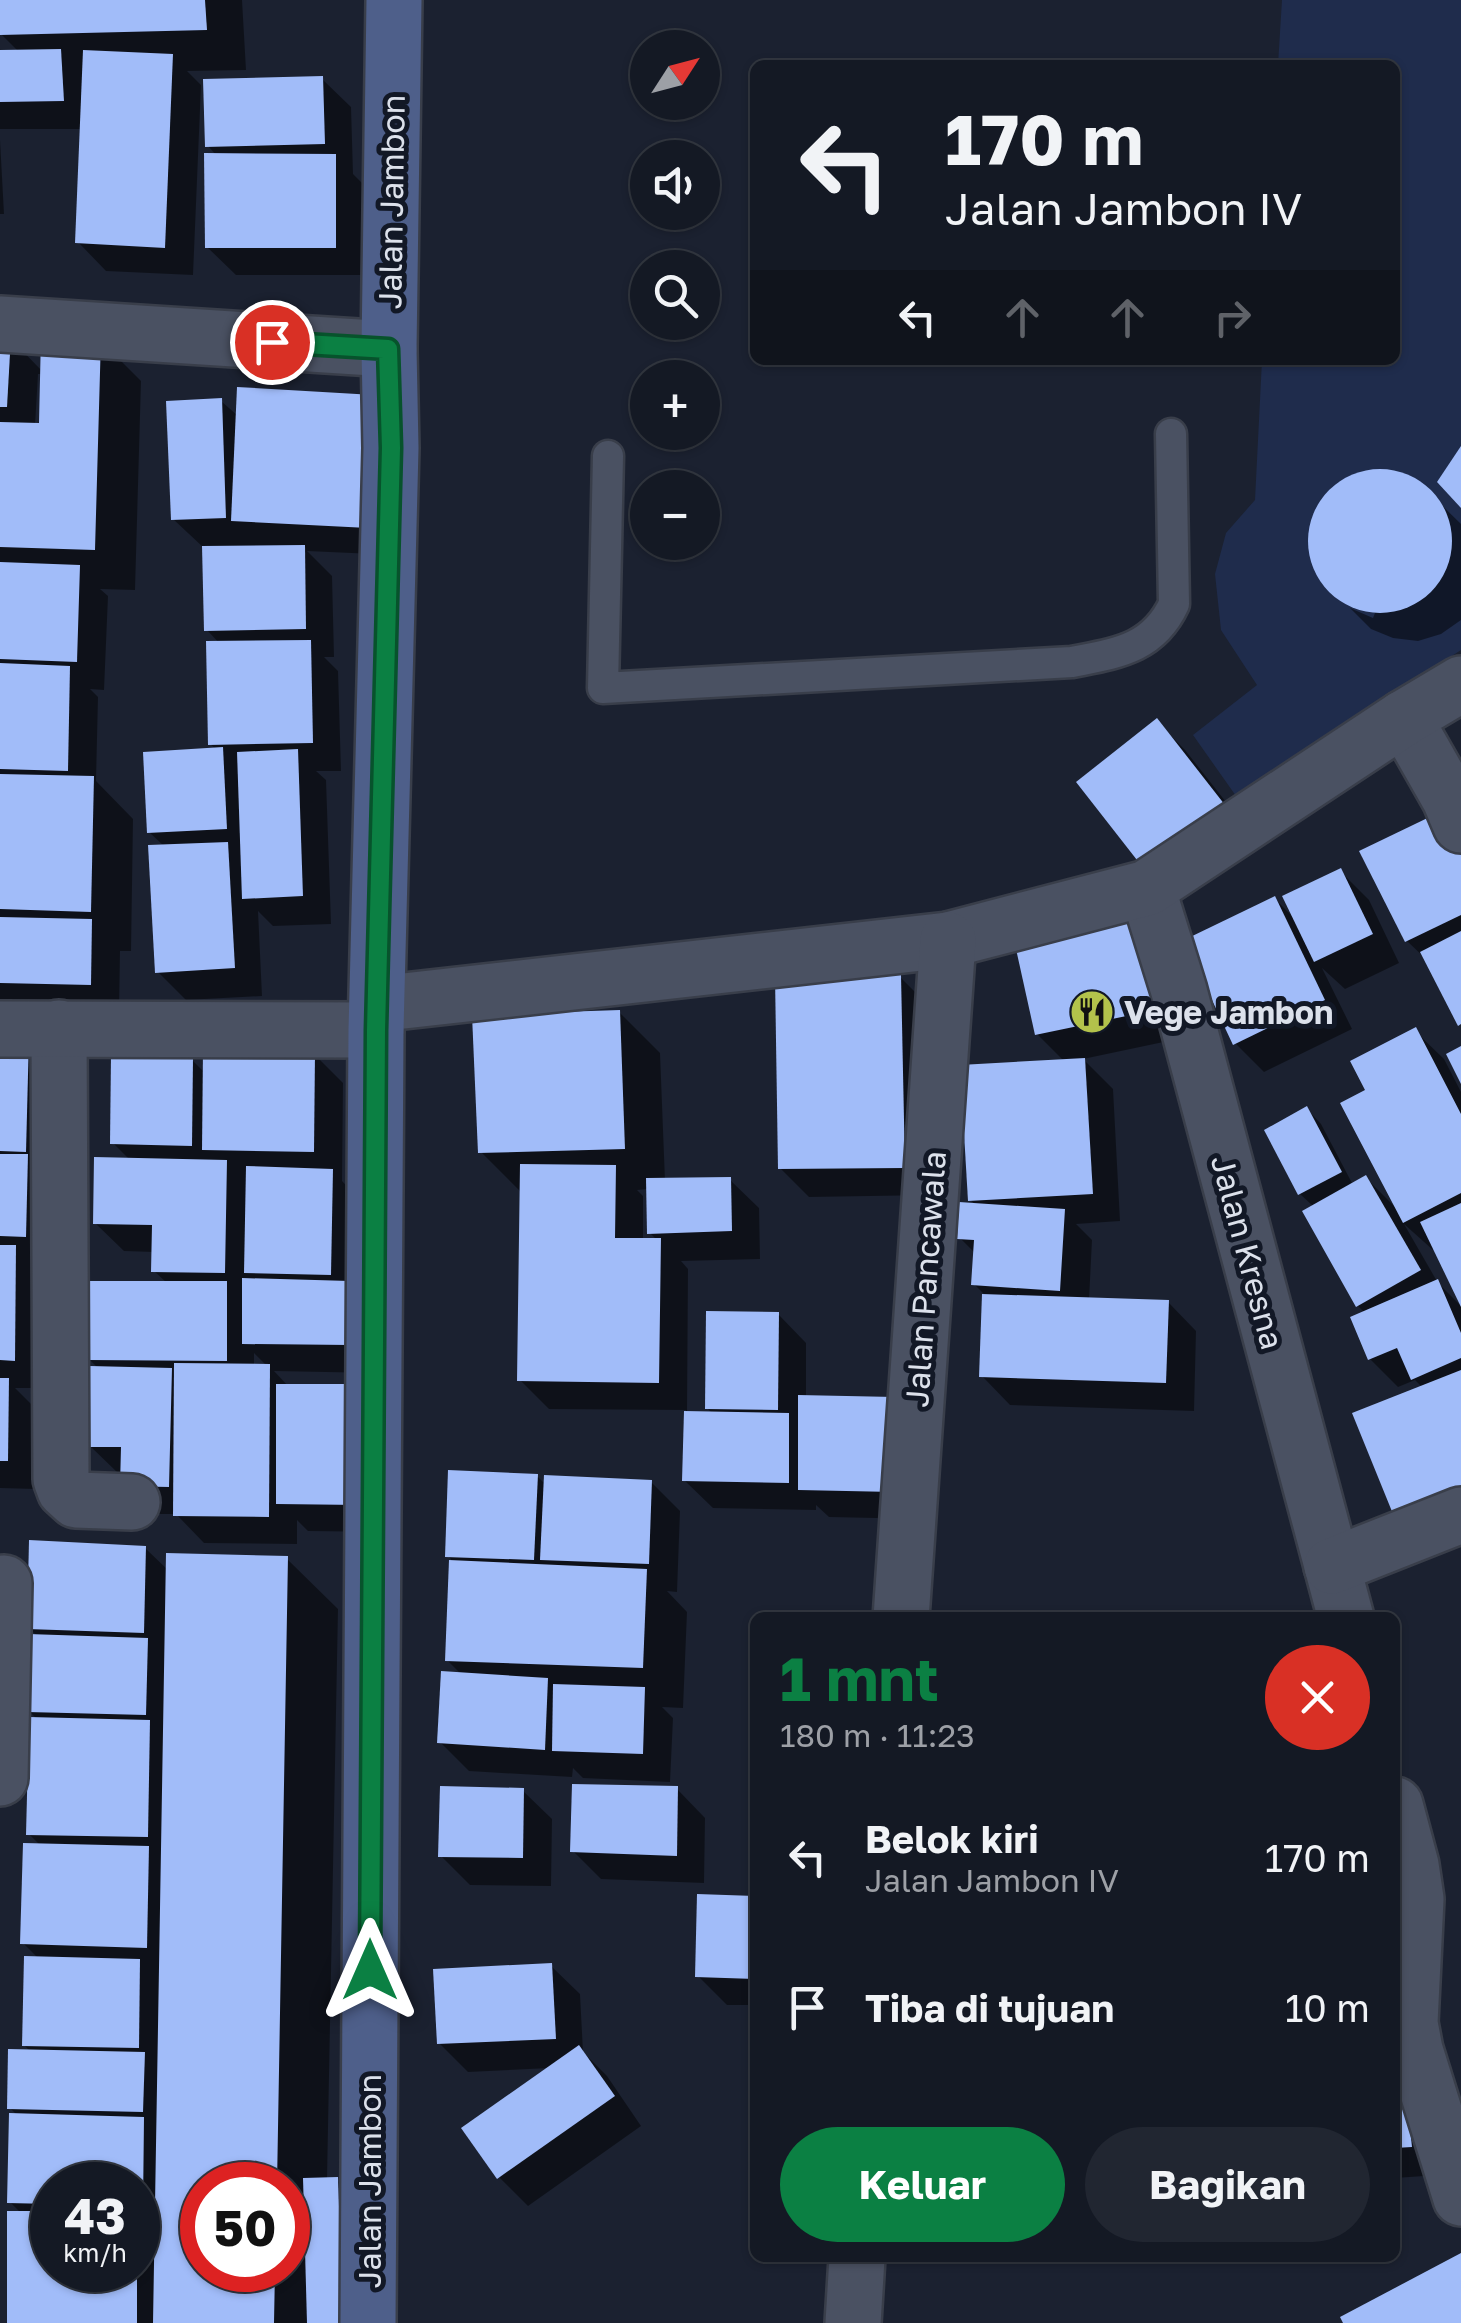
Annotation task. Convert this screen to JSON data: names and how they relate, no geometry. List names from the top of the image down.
{
  "streets": {
    "main road": ["Jalan Jambon"],
    "street": ["Jalan Kresna", "Jalan Pancawala"]
  },
  "places": {
    "restaurant": ["Vege Jambon"]
  },
  "north": "top right",
  "page": {
    "map_buttons": ["+", "−"],
    "turn": ["170 m", "Jalan Jambon IV"],
    "heading": ["1 mnt", "180 m · 11:23"],
    "list": [
      {
        "name": "Belok kiri",
        "note": "Jalan Jambon IV",
        "value": "170 m"
      },
      {
        "name": "Tiba di tujuan",
        "value": "10 m"
      }
    ],
    "buttons": ["Keluar", "Bagikan"],
    "speed": "43 km/h",
    "limit": "50"
  }
}
